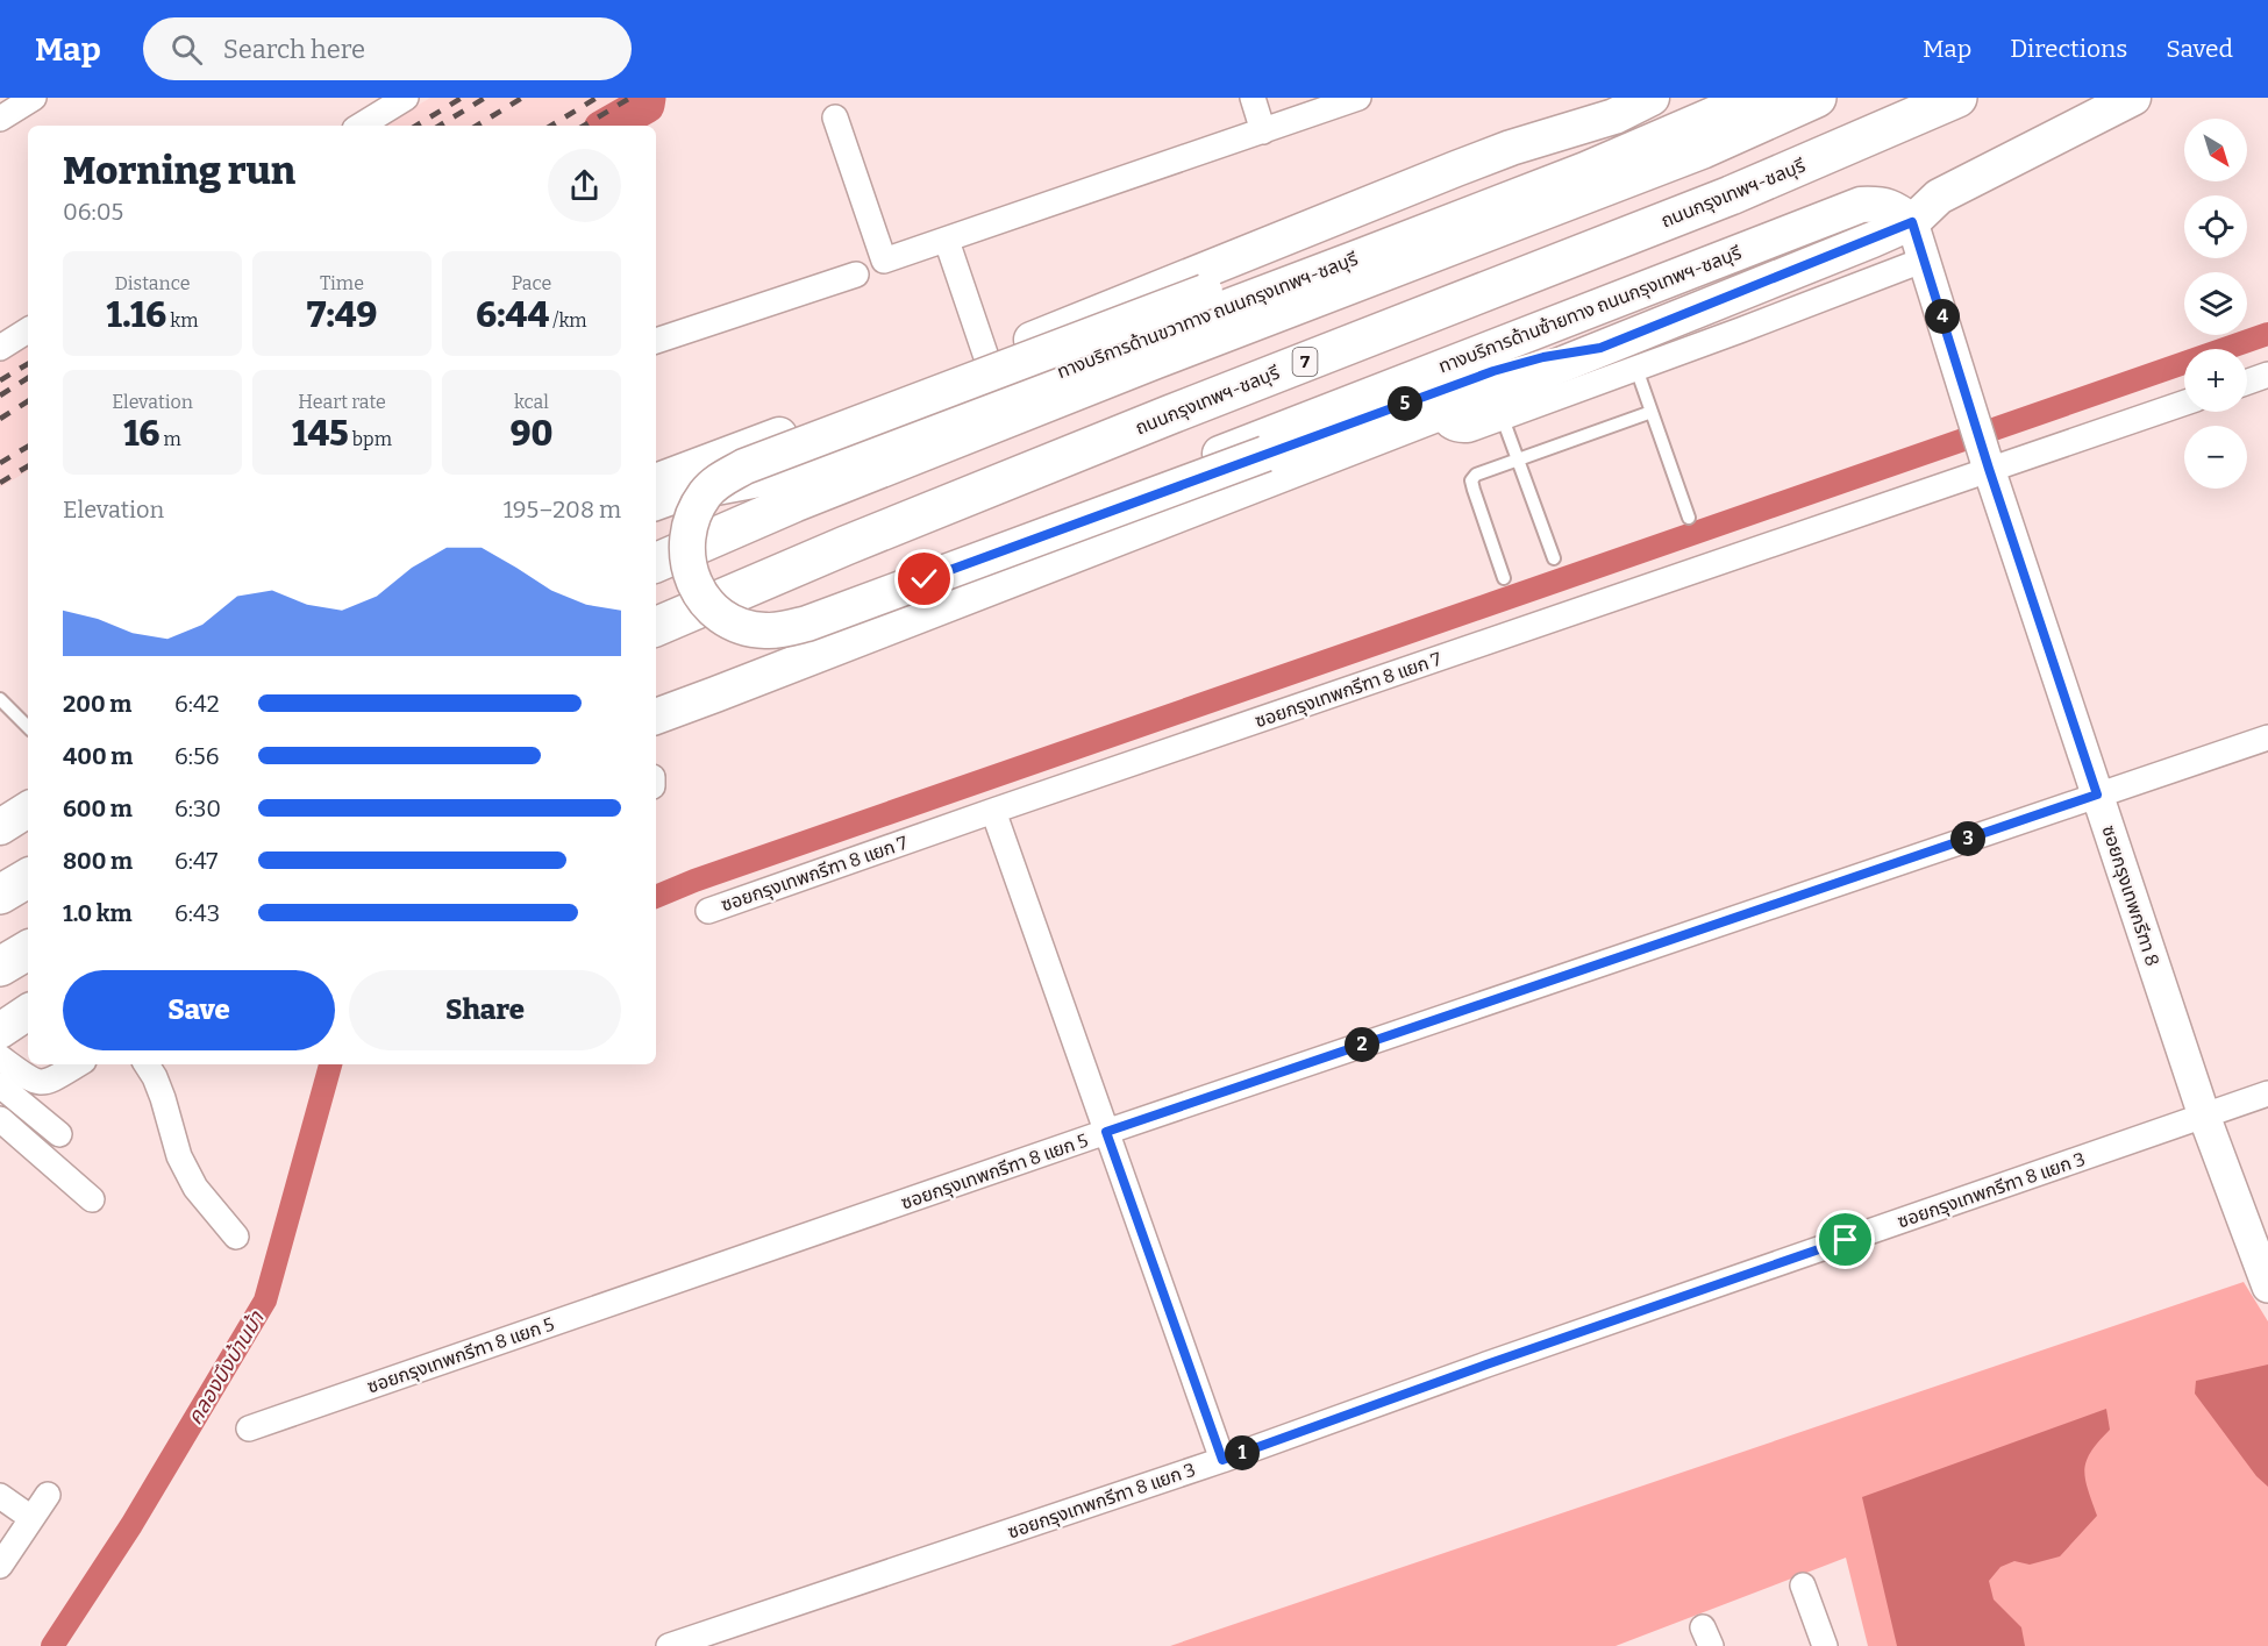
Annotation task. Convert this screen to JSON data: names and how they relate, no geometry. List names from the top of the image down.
{
  "streets": {
    "highway": ["ถนนกรุงเทพฯ-ชลบุรี", "7"],
    "main road": ["ทางบริการด้านซ้ายทาง ถนนกรุงเทพฯ-ชลบุรี", "ทางบริการด้านขวาทาง ถนนกรุงเทพฯ-ชลบุรี"],
    "street": [
      "ซอยกรุงเทพกรีฑา 8 แยก 7",
      "ซอยกรุงเทพกรีฑา 8",
      "ซอยกรุงเทพกรีฑา 8 แยก 5",
      "ซอยกรุงเทพกรีฑา 8 แยก 3"
    ]
  },
  "crossings": [
    ["ทางบริการด้านซ้ายทาง ถนนกรุงเทพฯ-ชลบุรี", "ซอยกรุงเทพกรีฑา 8"],
    ["ซอยกรุงเทพกรีฑา 8 แยก 7", "ซอยกรุงเทพกรีฑา 8"],
    ["ซอยกรุงเทพกรีฑา 8", "ซอยกรุงเทพกรีฑา 8 แยก 5"],
    ["ซอยกรุงเทพกรีฑา 8", "ซอยกรุงเทพกรีฑา 8 แยก 3"]
  ],
  "water": ["คลองบึงบ้านม้า"],
  "north": "bottom right",
  "page": {
    "header": "Map",
    "search": "Search here",
    "nav": ["Map", "Directions", "Saved"],
    "map_buttons": ["+", "−"],
    "heading": ["Morning run", "06:05"],
    "stats": [
      ["Distance", "1.16 km"],
      ["Time", "7:49"],
      ["Pace", "6:44 /km"],
      ["Elevation", "16 m"],
      ["Heart rate", "145 bpm"],
      ["kcal", "90"]
    ],
    "pins": [
      "4",
      "5",
      "3",
      "2",
      "1"
    ],
    "chart": ["Elevation", "195–208 m"],
    "list": [
      {
        "name": "200 m",
        "note": "6:42"
      },
      {
        "name": "400 m",
        "note": "6:56"
      },
      {
        "name": "600 m",
        "note": "6:30"
      },
      {
        "name": "800 m",
        "note": "6:47"
      },
      {
        "name": "1.0 km",
        "note": "6:43"
      }
    ],
    "buttons": ["Save", "Share"]
  }
}
